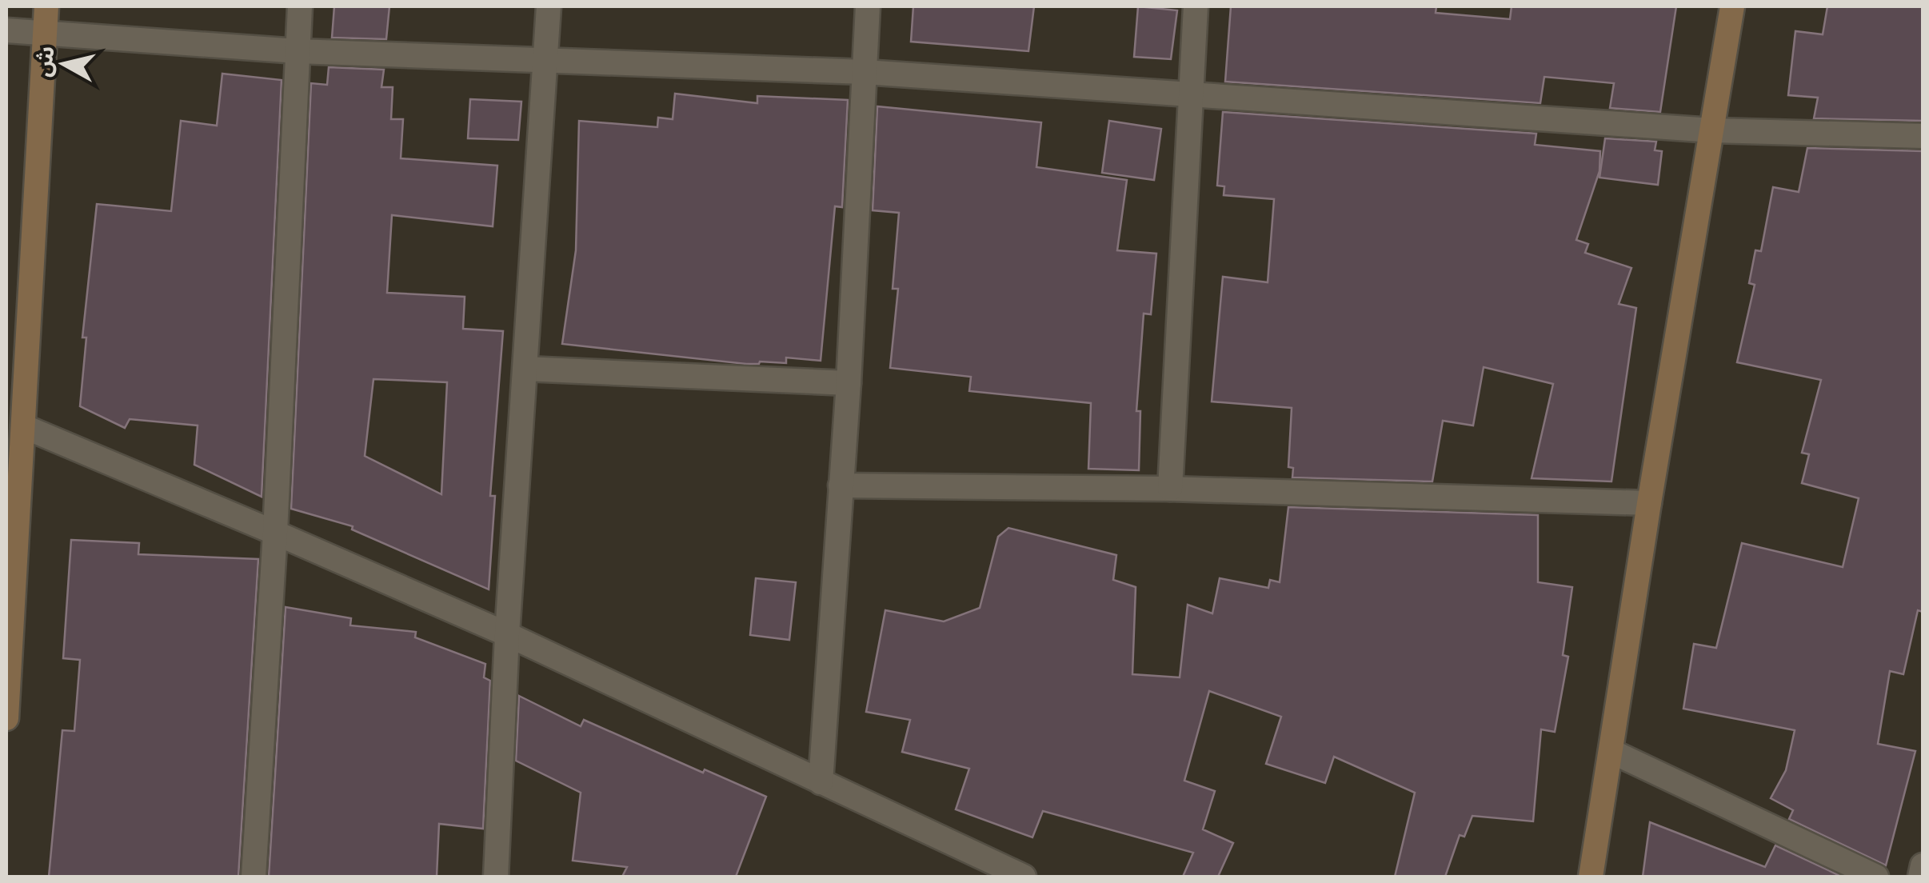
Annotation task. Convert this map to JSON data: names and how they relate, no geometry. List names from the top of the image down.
{
  "north": "left"
}
